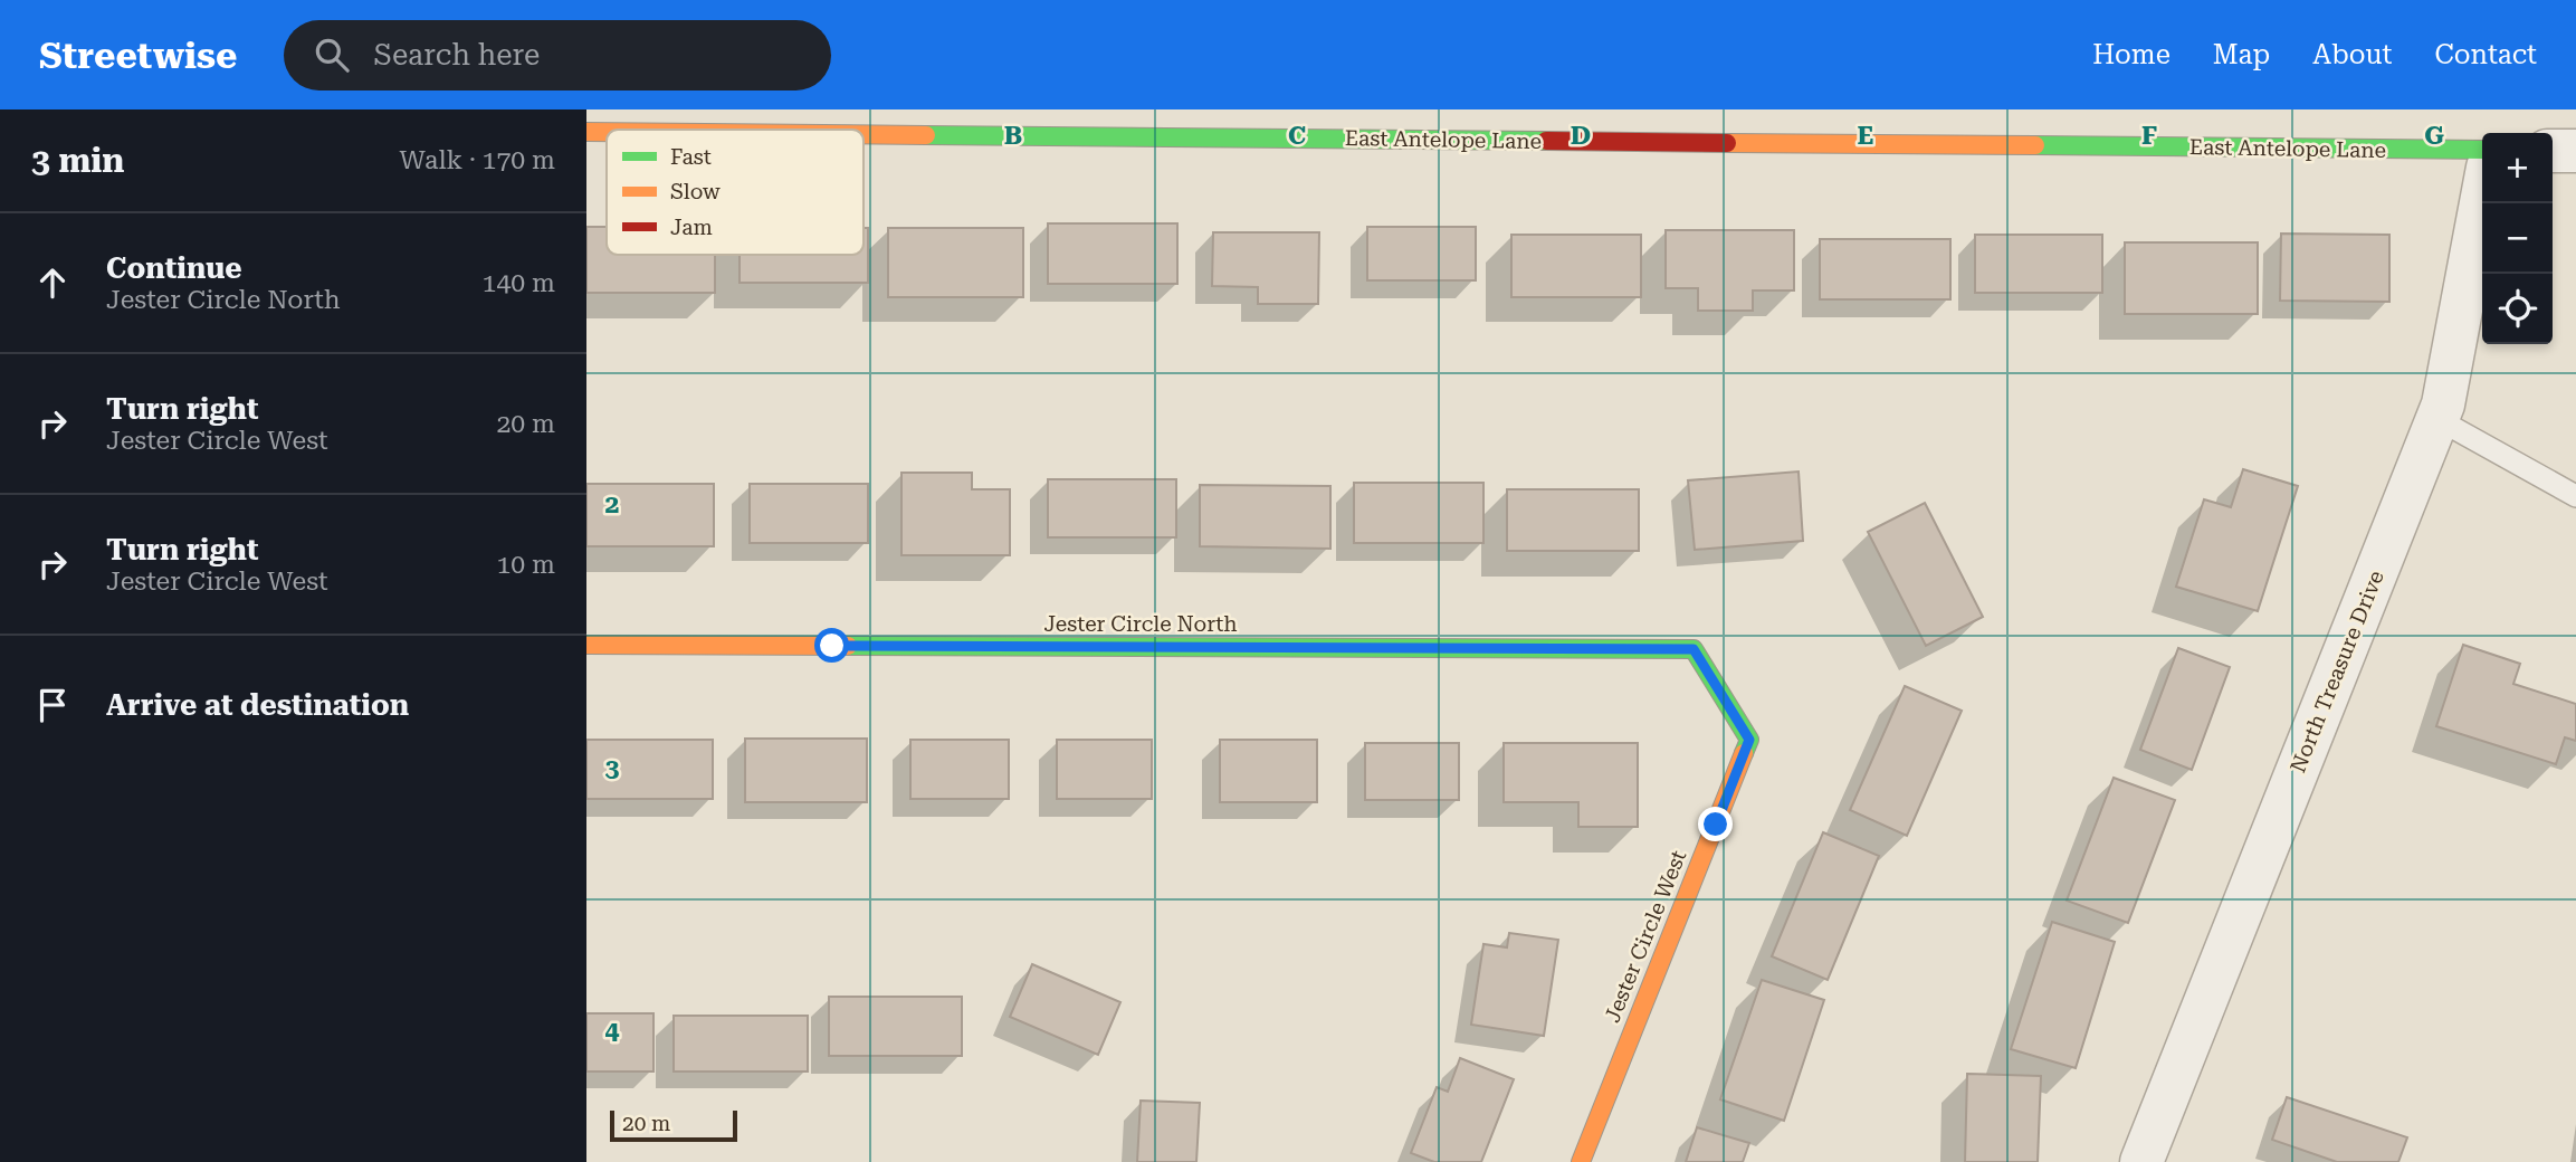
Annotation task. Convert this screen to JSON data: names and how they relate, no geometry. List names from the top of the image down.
{
  "streets": {
    "street": [
      "East Antelope Lane",
      "Jester Circle North",
      "North Treasure Drive",
      "Jester Circle West"
    ]
  },
  "crossings": [
    ["Jester Circle North", "Jester Circle West"]
  ],
  "legend": ["Fast", "Slow", "Jam"],
  "scale_bar": "20 m",
  "page": {
    "header": "Streetwise",
    "search": "Search here",
    "nav": [
      "Home",
      "Map",
      "About",
      "Contact"
    ],
    "heading": ["3 min", "Walk · 170 m"],
    "map_buttons": ["+", "−"],
    "list": [
      ["Continue", "Jester Circle North", "140 m"],
      ["Turn right", "Jester Circle West", "20 m"],
      ["Turn right", "Jester Circle West", "10 m"],
      "Arrive at destination"
    ],
    "scale": "20 m"
  },
  "grid": {
    "columns": [
      "B",
      "C",
      "D",
      "E",
      "F",
      "G"
    ],
    "rows": ["2", "3", "4"]
  }
}
